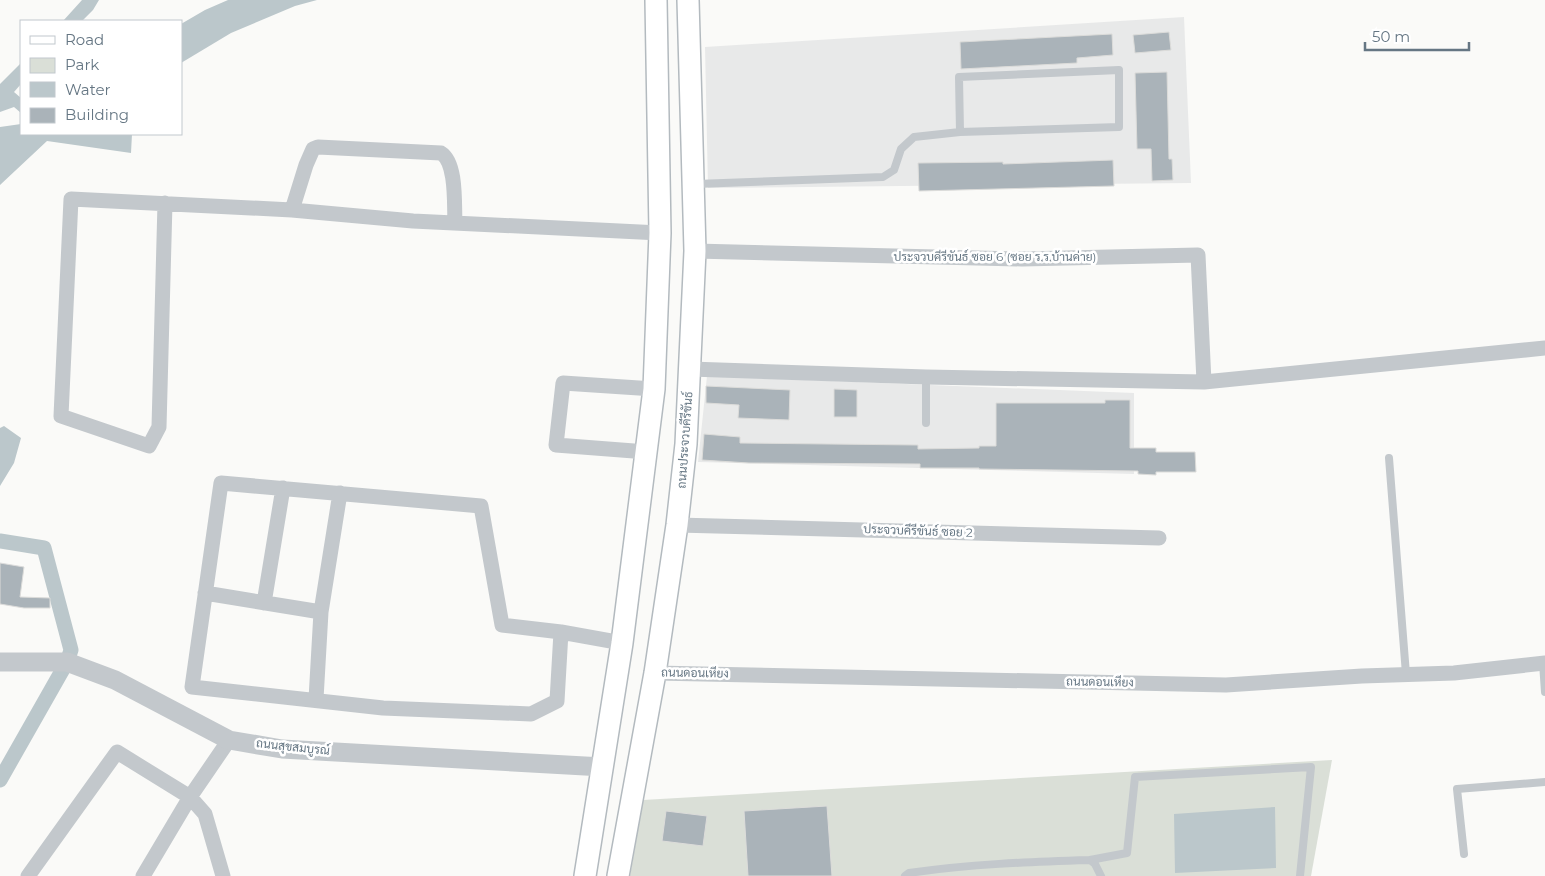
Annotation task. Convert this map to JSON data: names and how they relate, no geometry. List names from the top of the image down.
{
  "streets": {
    "main road": ["ถนนประจวบคีรีขันธ์"],
    "street": [
      "ประจวบคีรีขันธ์ ซอย 6 (ซอย ร.ร.บ้านค่าย)",
      "ประจวบคีรีขันธ์ ซอย 2",
      "ถนนดอนเหียง",
      "ถนนสุขสมบูรณ์"
    ]
  },
  "crossings": [
    ["ประจวบคีรีขันธ์ ซอย 6 (ซอย ร.ร.บ้านค่าย)", "ถนนประจวบคีรีขันธ์"],
    ["ถนนประจวบคีรีขันธ์", "ประจวบคีรีขันธ์ ซอย 2"],
    ["ถนนประจวบคีรีขันธ์", "ถนนดอนเหียง"]
  ],
  "legend": [
    "Road",
    "Park",
    "Water",
    "Building"
  ],
  "scale_bar": "50 m"
}
